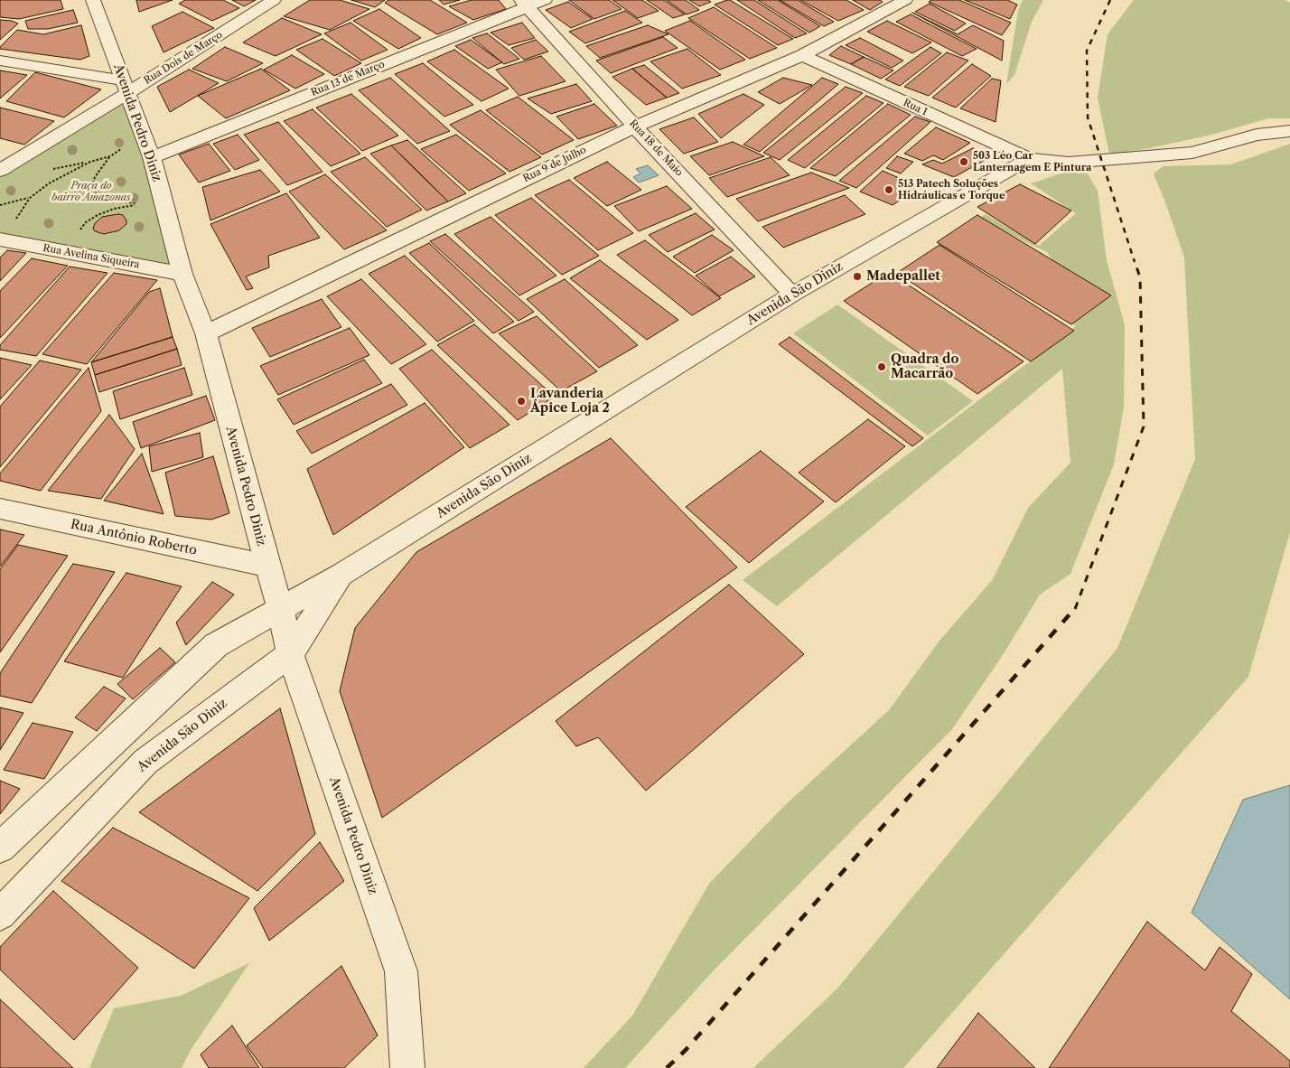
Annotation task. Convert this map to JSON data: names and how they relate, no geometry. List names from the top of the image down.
{
  "streets": {
    "street": [
      "Rua Dois de Março",
      "Rua 13 de Março",
      "Rua 1",
      "Avenida Pedro Diniz",
      "Rua 18 de Maio",
      "Rua 9 de Julho",
      "Rua Avelina Siqueira",
      "Avenida São Diniz",
      "Rua Antônio Roberto"
    ]
  },
  "crossings": [
    ["Rua Dois de Março", "Avenida Pedro Diniz"],
    ["Rua 13 de Março", "Avenida Pedro Diniz"],
    ["Rua 13 de Março", "Rua 18 de Maio"],
    ["Rua 1", "Rua 9 de Julho"],
    ["Rua 1", "Avenida São Diniz"],
    ["Avenida Pedro Diniz", "Rua 9 de Julho"],
    ["Avenida Pedro Diniz", "Rua Avelina Siqueira"],
    ["Avenida Pedro Diniz", "Avenida São Diniz"],
    ["Avenida Pedro Diniz", "Rua Antônio Roberto"],
    ["Rua 18 de Maio", "Rua 9 de Julho"],
    ["Rua 18 de Maio", "Avenida São Diniz"]
  ],
  "parks": ["Praça do bairro Amazonas"],
  "places": [
    "503 Léo Car Lanternagem E Pintura",
    "513 Patech Soluções Hidráulicas e Torque",
    "Madepallet",
    "Quadra do Macarrão",
    "Lavanderia Ápice Loja 2"
  ]
}
